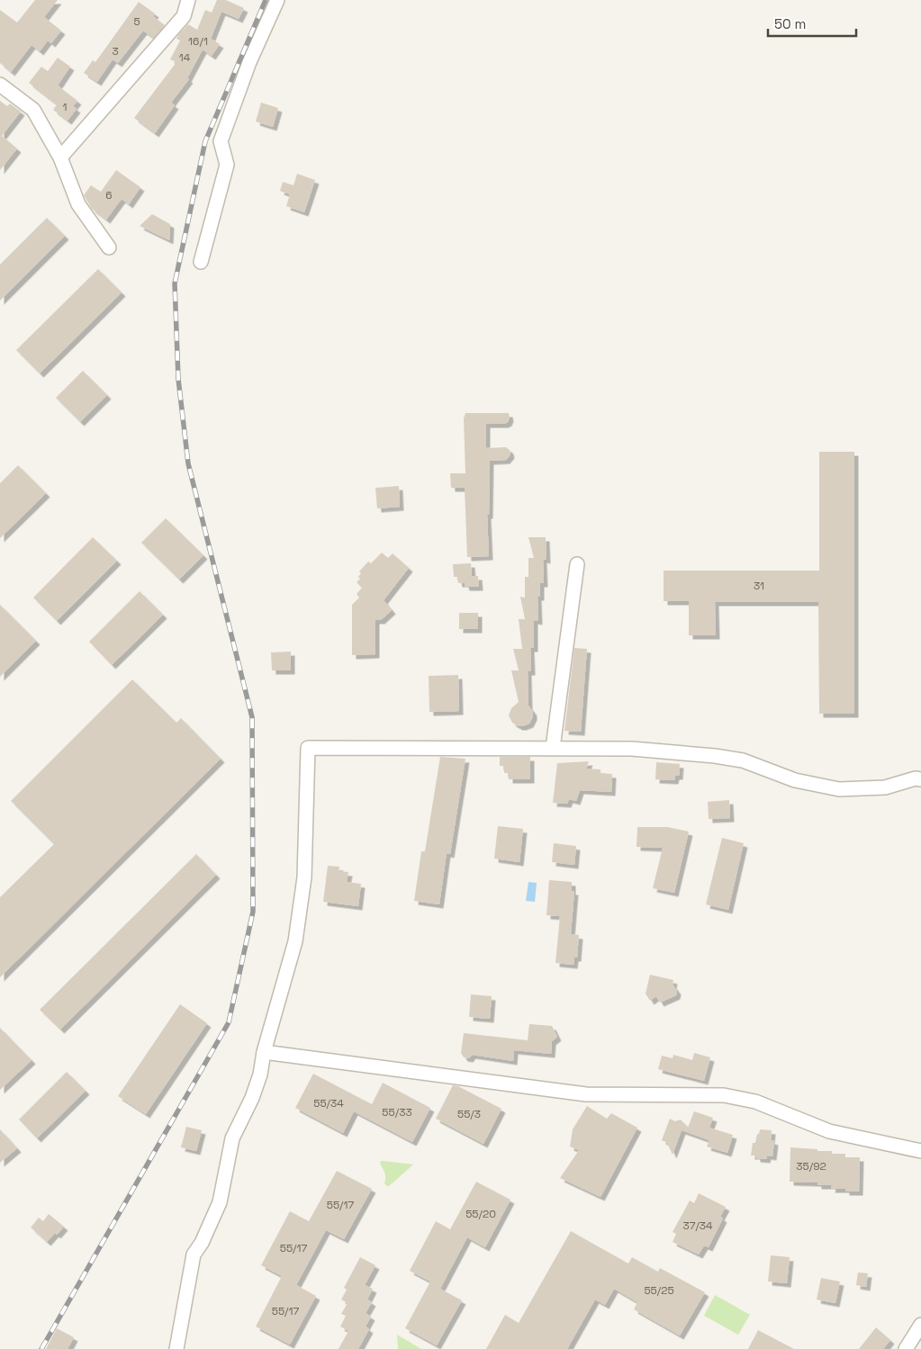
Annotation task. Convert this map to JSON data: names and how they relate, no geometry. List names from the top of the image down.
{
  "house_numbers": [
    "5",
    "16/1",
    "3",
    "14",
    "1",
    "6",
    "31",
    "55/34",
    "55/33",
    "55/3",
    "35/92",
    "55/17",
    "55/20",
    "37/34",
    "55/17",
    "55/25",
    "55/17"
  ],
  "scale_bar": "50 m"
}
